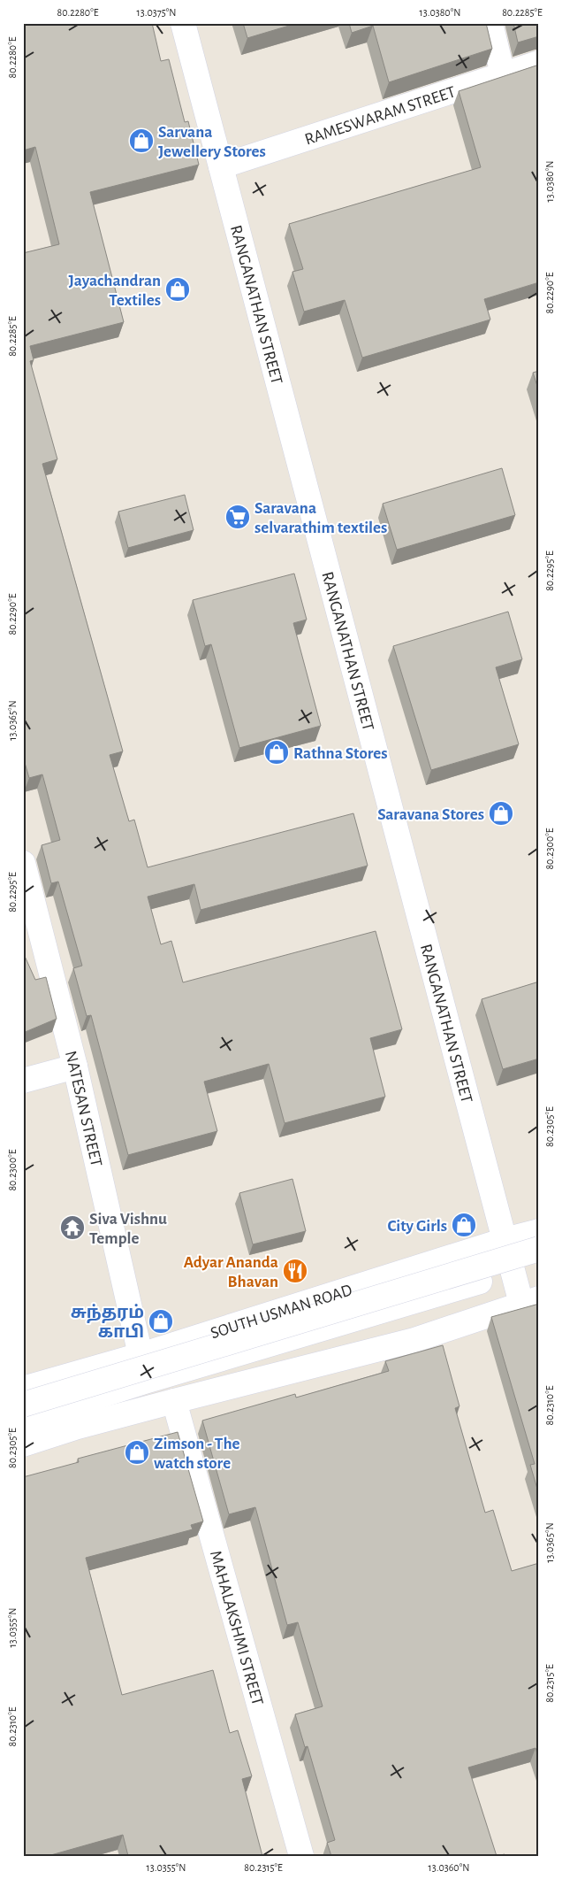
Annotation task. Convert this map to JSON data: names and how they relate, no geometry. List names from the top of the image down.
{
  "streets": {
    "street": [
      "RAMESWARAM STREET",
      "RANGANATHAN STREET",
      "NATESAN STREET",
      "SOUTH USMAN ROAD",
      "MAHALAKSHMI STREET"
    ]
  },
  "crossings": [
    ["RAMESWARAM STREET", "RANGANATHAN STREET"],
    ["RANGANATHAN STREET", "SOUTH USMAN ROAD"],
    ["NATESAN STREET", "SOUTH USMAN ROAD"]
  ],
  "places": {
    "shop": [
      "Sarvana Jewellery Stores",
      "Jayachandran Textiles",
      "Rathna Stores",
      "Saravana Stores",
      "City Girls",
      "சுந்தரம் காபி",
      "Zimson - The watch store"
    ],
    "supermarket": ["Saravana selvarathim textiles"],
    "temple": ["Siva Vishnu Temple"],
    "restaurant": ["Adyar Ananda Bhavan"]
  },
  "coordinates": [
    "80.2280°E",
    "13.0375°N",
    "13.0380°N",
    "80.2285°E",
    "80.2290°E",
    "80.2295°E",
    "13.0365°N",
    "80.2300°E",
    "80.2305°E",
    "80.2310°E",
    "13.0355°N",
    "80.2315°E",
    "13.0360°N"
  ]
}
